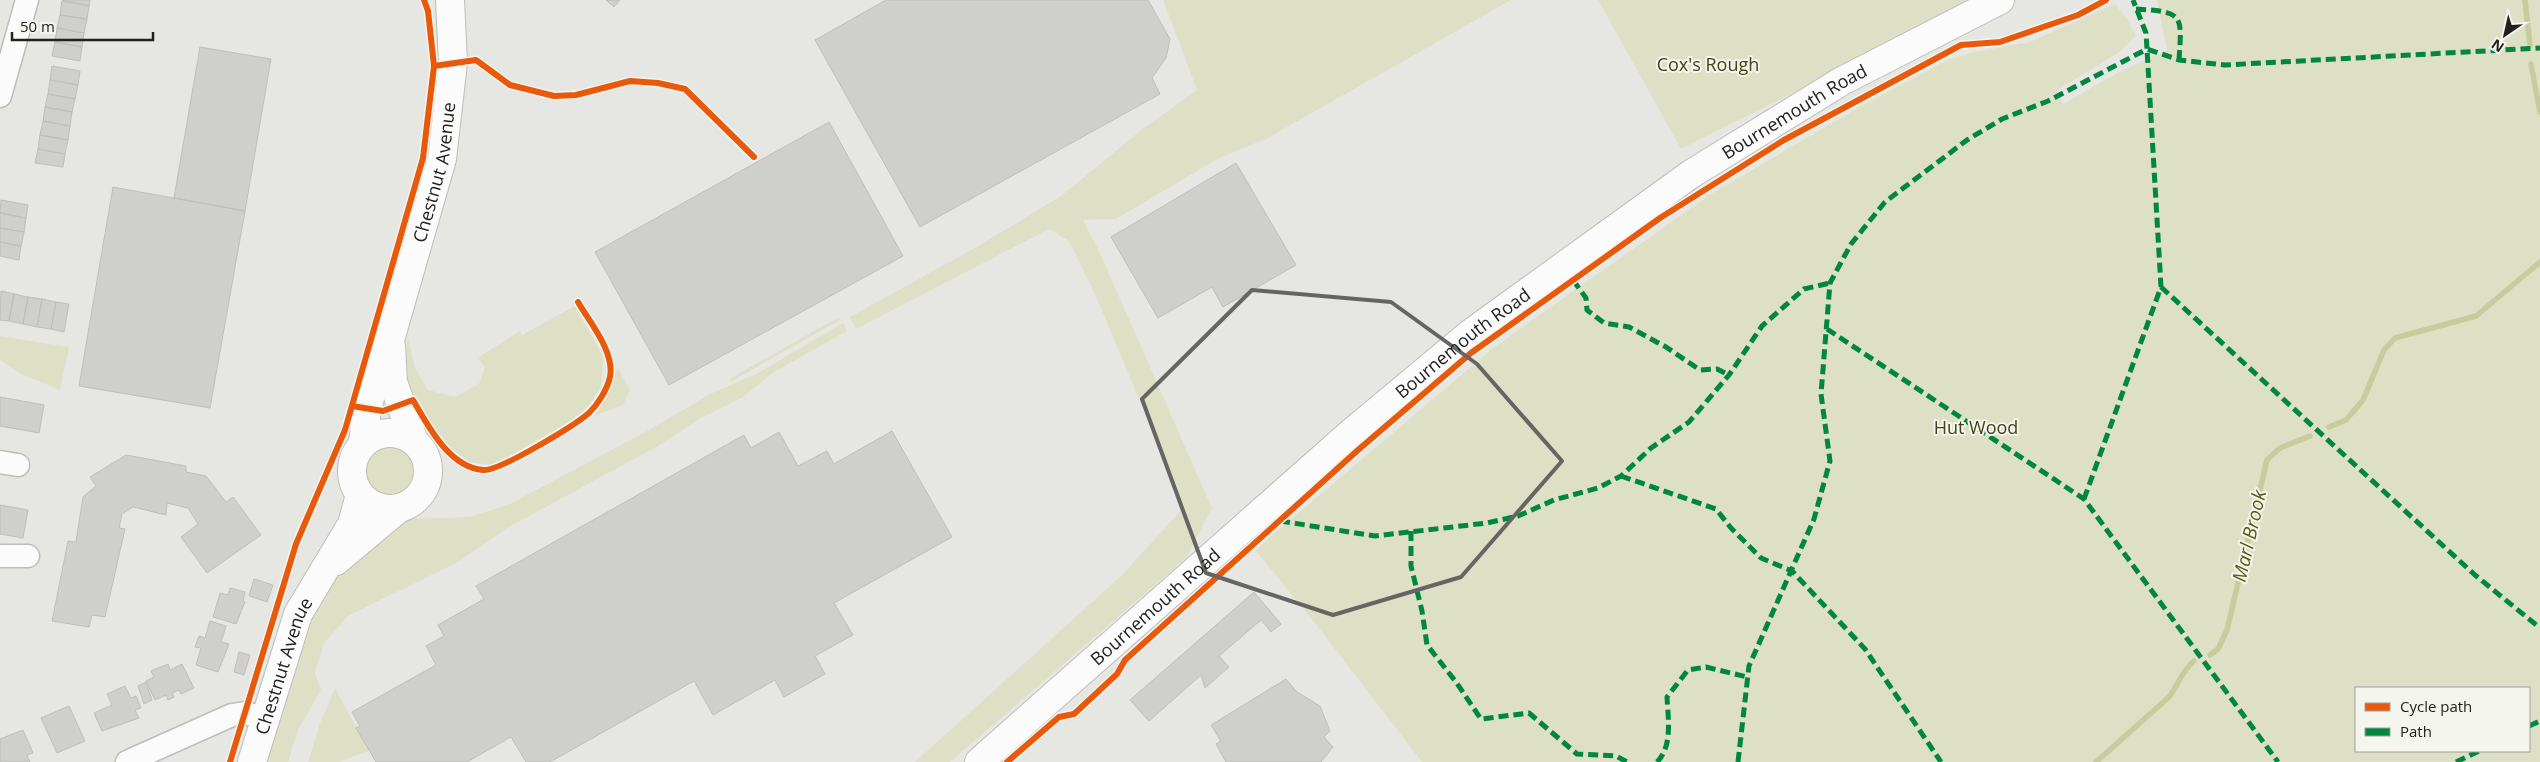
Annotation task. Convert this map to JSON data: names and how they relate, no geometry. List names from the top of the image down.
{
  "streets": {
    "street": ["Bournemouth Road", "Chestnut Avenue"]
  },
  "water": ["Marl Brook"],
  "parks": ["Cox's Rough", "Hut Wood"],
  "legend": ["Cycle path", "Path"],
  "scale_bar": "50 m",
  "north": "bottom left"
}
